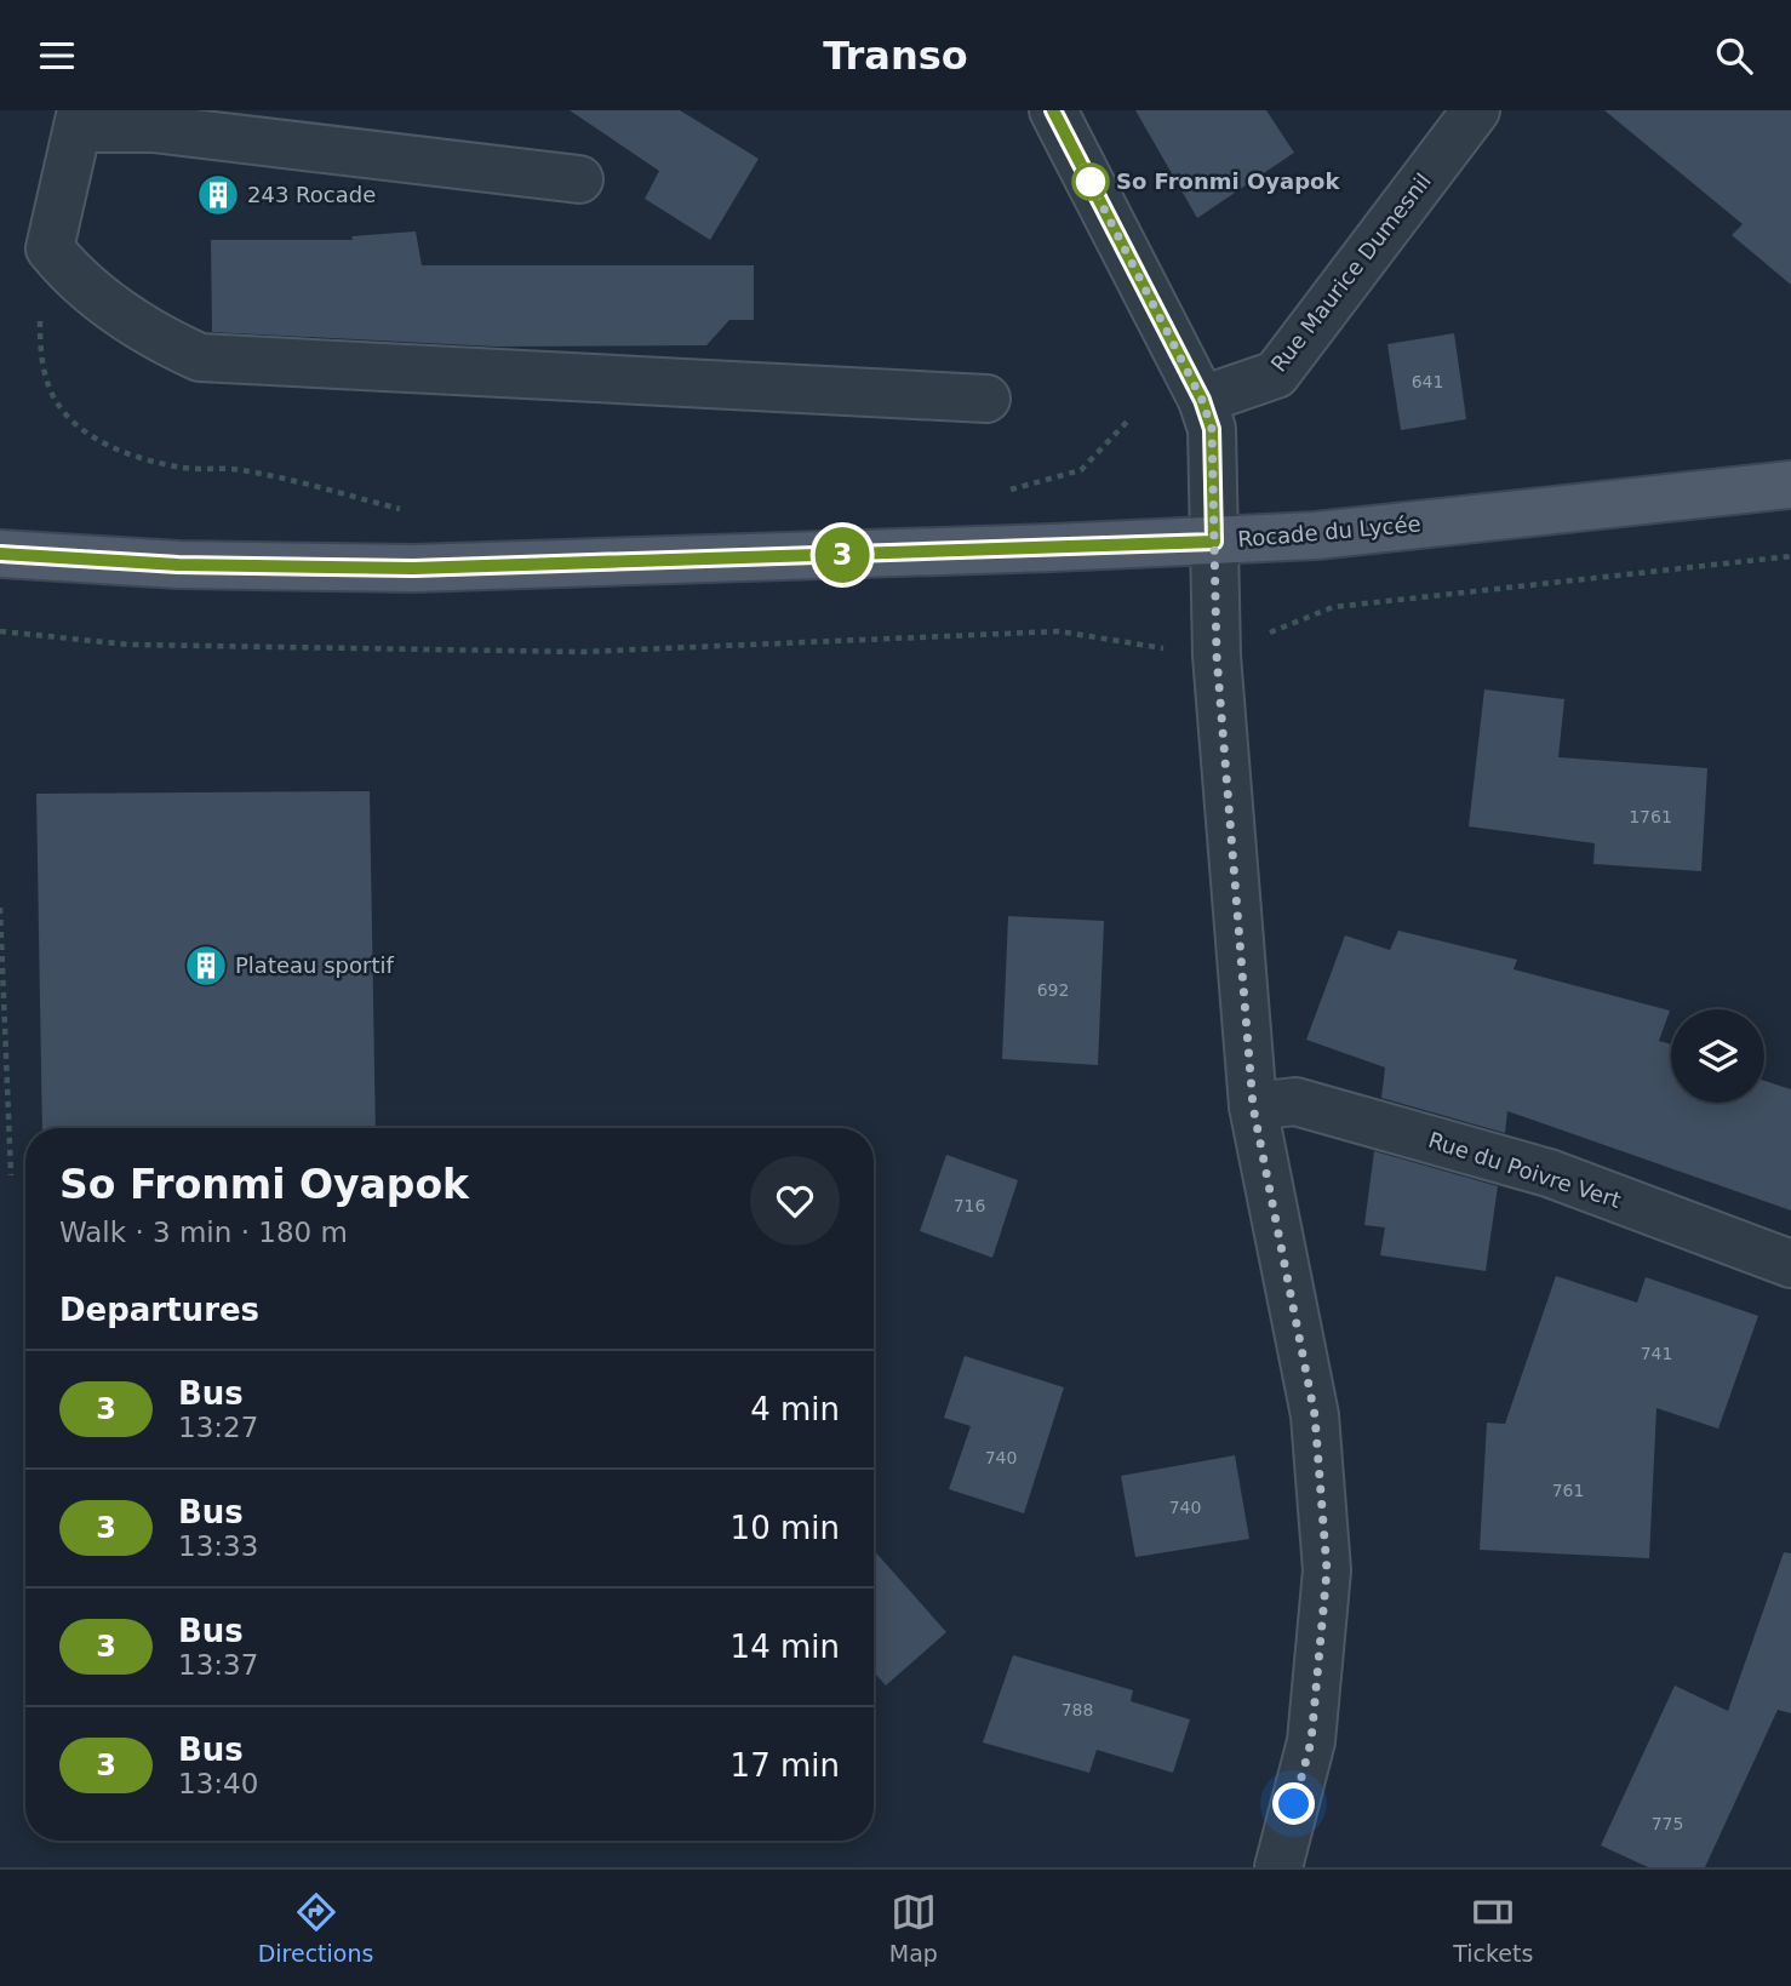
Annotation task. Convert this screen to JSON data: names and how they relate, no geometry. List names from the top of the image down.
{
  "streets": {
    "main road": ["Rocade du Lycée"],
    "street": ["Rue Maurice Dumesnil", "Rue du Poivre Vert"]
  },
  "places": {
    "other": ["So Fronmi Oyapok"],
    "building": ["243 Rocade", "Plateau sportif"]
  },
  "lines": ["bus line 3"],
  "house_numbers": [
    "641",
    "1761",
    "692",
    "716",
    "741",
    "740",
    "761",
    "740",
    "788",
    "775"
  ],
  "page": {
    "header": "Transo",
    "on_map": "3",
    "heading": [
      ["So Fronmi Oyapok", "Walk · 3 min · 180 m"],
      "Departures"
    ],
    "list": [
      {
        "mark": "3",
        "name": "Bus",
        "note": "13:27",
        "value": "4 min"
      },
      {
        "mark": "3",
        "name": "Bus",
        "note": "13:33",
        "value": "10 min"
      },
      {
        "mark": "3",
        "name": "Bus",
        "note": "13:37",
        "value": "14 min"
      },
      {
        "mark": "3",
        "name": "Bus",
        "note": "13:40",
        "value": "17 min"
      }
    ],
    "tabs": ["Directions", "Map", "Tickets"]
  }
}
